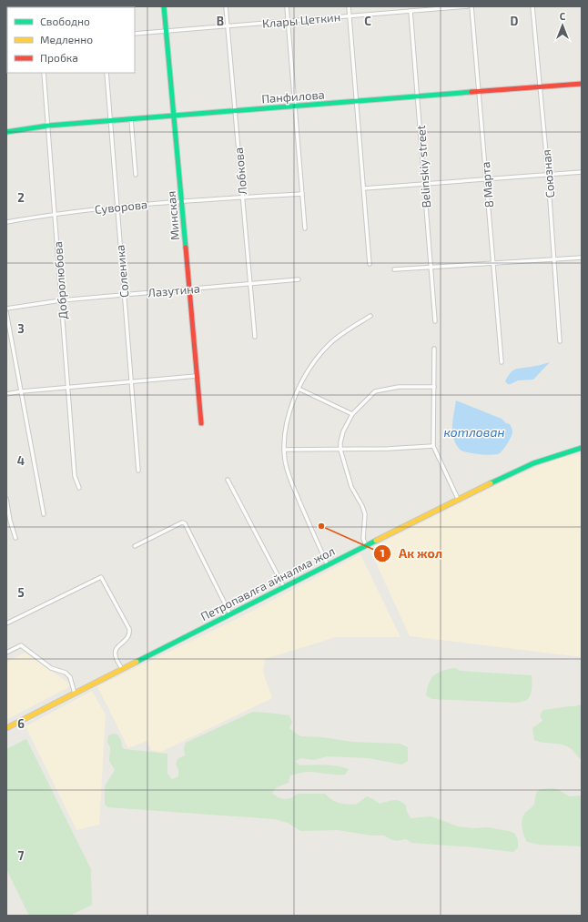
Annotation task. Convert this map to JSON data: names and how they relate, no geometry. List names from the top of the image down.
{
  "streets": {
    "main road": ["Панфилова", "Минская", "Петропавлға айналма жол"],
    "street": [
      "Клары Цеткин",
      "Belinskiy street",
      "Лобкова",
      "Союзная",
      "8 Марта",
      "Суворова",
      "Соленика",
      "Добролюбова",
      "Лазутина"
    ]
  },
  "crossings": [
    ["Клары Цеткин", "Belinskiy street"],
    ["Клары Цеткин", "Лобкова"],
    ["Клары Цеткин", "Минская"],
    ["Панфилова", "Belinskiy street"],
    ["Панфилова", "Лобкова"],
    ["Панфилова", "Союзная"],
    ["Панфилова", "8 Марта"],
    ["Панфилова", "Минская"],
    ["Панфилова", "Соленика"],
    ["Панфилова", "Добролюбова"],
    ["Лобкова", "Суворова"],
    ["Лобкова", "Лазутина"],
    ["Суворова", "Минская"],
    ["Суворова", "Соленика"],
    ["Суворова", "Добролюбова"],
    ["Минская", "Лазутина"],
    ["Соленика", "Лазутина"],
    ["Добролюбова", "Лазутина"]
  ],
  "water": ["котлован"],
  "places": ["Ак жол"],
  "legend": ["Свободно", "Медленно", "Пробка"],
  "north": "top",
  "grid": {
    "columns": ["B", "C", "D"],
    "rows": [
      "2",
      "3",
      "4",
      "5",
      "6",
      "7"
    ]
  }
}
